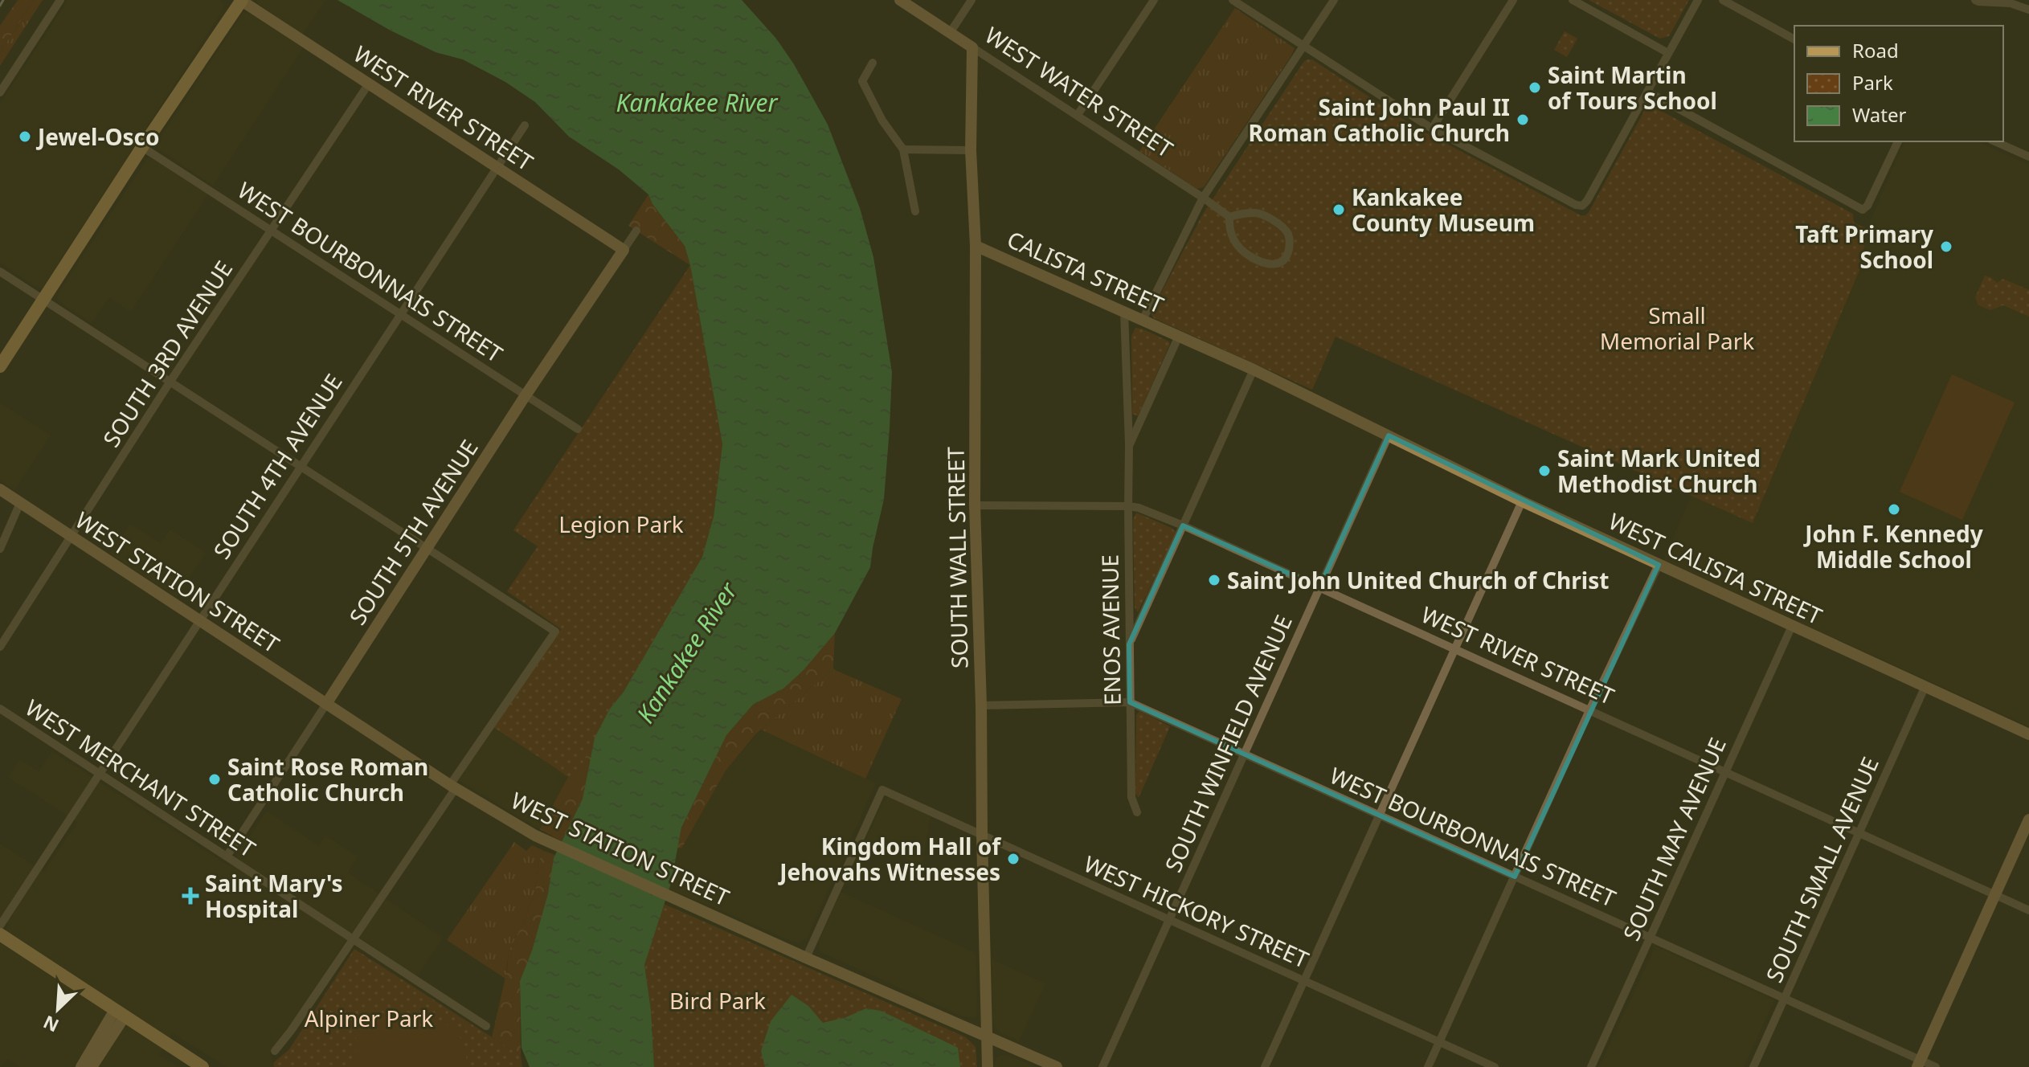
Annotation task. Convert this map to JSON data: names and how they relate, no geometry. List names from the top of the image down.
{
  "streets": {
    "street": [
      "WEST WATER STREET",
      "WEST RIVER STREET",
      "WEST BOURBONNAIS STREET",
      "CALISTA STREET",
      "SOUTH 3RD AVENUE",
      "SOUTH 4TH AVENUE",
      "SOUTH 5TH AVENUE",
      "SOUTH WALL STREET",
      "WEST CALISTA STREET",
      "WEST STATION STREET",
      "ENOS AVENUE",
      "SOUTH WINFIELD AVENUE",
      "WEST MERCHANT STREET",
      "SOUTH MAY AVENUE",
      "SOUTH SMALL AVENUE",
      "WEST HICKORY STREET"
    ]
  },
  "crossings": [
    ["WEST WATER STREET", "SOUTH WALL STREET"],
    ["WEST RIVER STREET", "SOUTH 3RD AVENUE"],
    ["WEST RIVER STREET", "SOUTH 4TH AVENUE"],
    ["WEST RIVER STREET", "SOUTH 5TH AVENUE"],
    ["WEST RIVER STREET", "SOUTH WALL STREET"],
    ["WEST RIVER STREET", "ENOS AVENUE"],
    ["WEST RIVER STREET", "SOUTH WINFIELD AVENUE"],
    ["WEST RIVER STREET", "SOUTH MAY AVENUE"],
    ["WEST RIVER STREET", "SOUTH SMALL AVENUE"],
    ["WEST BOURBONNAIS STREET", "SOUTH 3RD AVENUE"],
    ["WEST BOURBONNAIS STREET", "SOUTH 4TH AVENUE"],
    ["WEST BOURBONNAIS STREET", "SOUTH 5TH AVENUE"],
    ["WEST BOURBONNAIS STREET", "SOUTH WALL STREET"],
    ["WEST BOURBONNAIS STREET", "ENOS AVENUE"],
    ["WEST BOURBONNAIS STREET", "SOUTH WINFIELD AVENUE"],
    ["WEST BOURBONNAIS STREET", "SOUTH MAY AVENUE"],
    ["WEST BOURBONNAIS STREET", "SOUTH SMALL AVENUE"],
    ["CALISTA STREET", "SOUTH WALL STREET"],
    ["CALISTA STREET", "WEST CALISTA STREET"],
    ["CALISTA STREET", "ENOS AVENUE"],
    ["SOUTH 3RD AVENUE", "WEST STATION STREET"],
    ["SOUTH 4TH AVENUE", "WEST STATION STREET"],
    ["SOUTH 4TH AVENUE", "WEST MERCHANT STREET"],
    ["SOUTH 5TH AVENUE", "WEST STATION STREET"],
    ["SOUTH 5TH AVENUE", "WEST MERCHANT STREET"],
    ["SOUTH WALL STREET", "WEST STATION STREET"],
    ["SOUTH WALL STREET", "WEST HICKORY STREET"],
    ["WEST CALISTA STREET", "ENOS AVENUE"],
    ["WEST CALISTA STREET", "SOUTH WINFIELD AVENUE"],
    ["WEST CALISTA STREET", "SOUTH MAY AVENUE"],
    ["WEST CALISTA STREET", "SOUTH SMALL AVENUE"],
    ["WEST STATION STREET", "WEST HICKORY STREET"],
    ["SOUTH WINFIELD AVENUE", "WEST HICKORY STREET"]
  ],
  "water": ["Kankakee River"],
  "parks": [
    "Small Memorial Park",
    "Legion Park",
    "Bird Park",
    "Alpiner Park"
  ],
  "places": {
    "other": [
      "Saint Martin of Tours School",
      "Saint John Paul II Roman Catholic Church",
      "Jewel-Osco",
      "Kankakee County Museum",
      "Taft Primary School",
      "Saint Mark United Methodist Church",
      "John F. Kennedy Middle School",
      "Saint John United Church of Christ",
      "Saint Rose Roman Catholic Church",
      "Kingdom Hall of Jehovahs Witnesses"
    ],
    "health": ["Saint Mary's Hospital"]
  },
  "legend": ["Road", "Park", "Water"],
  "north": "bottom left"
}
